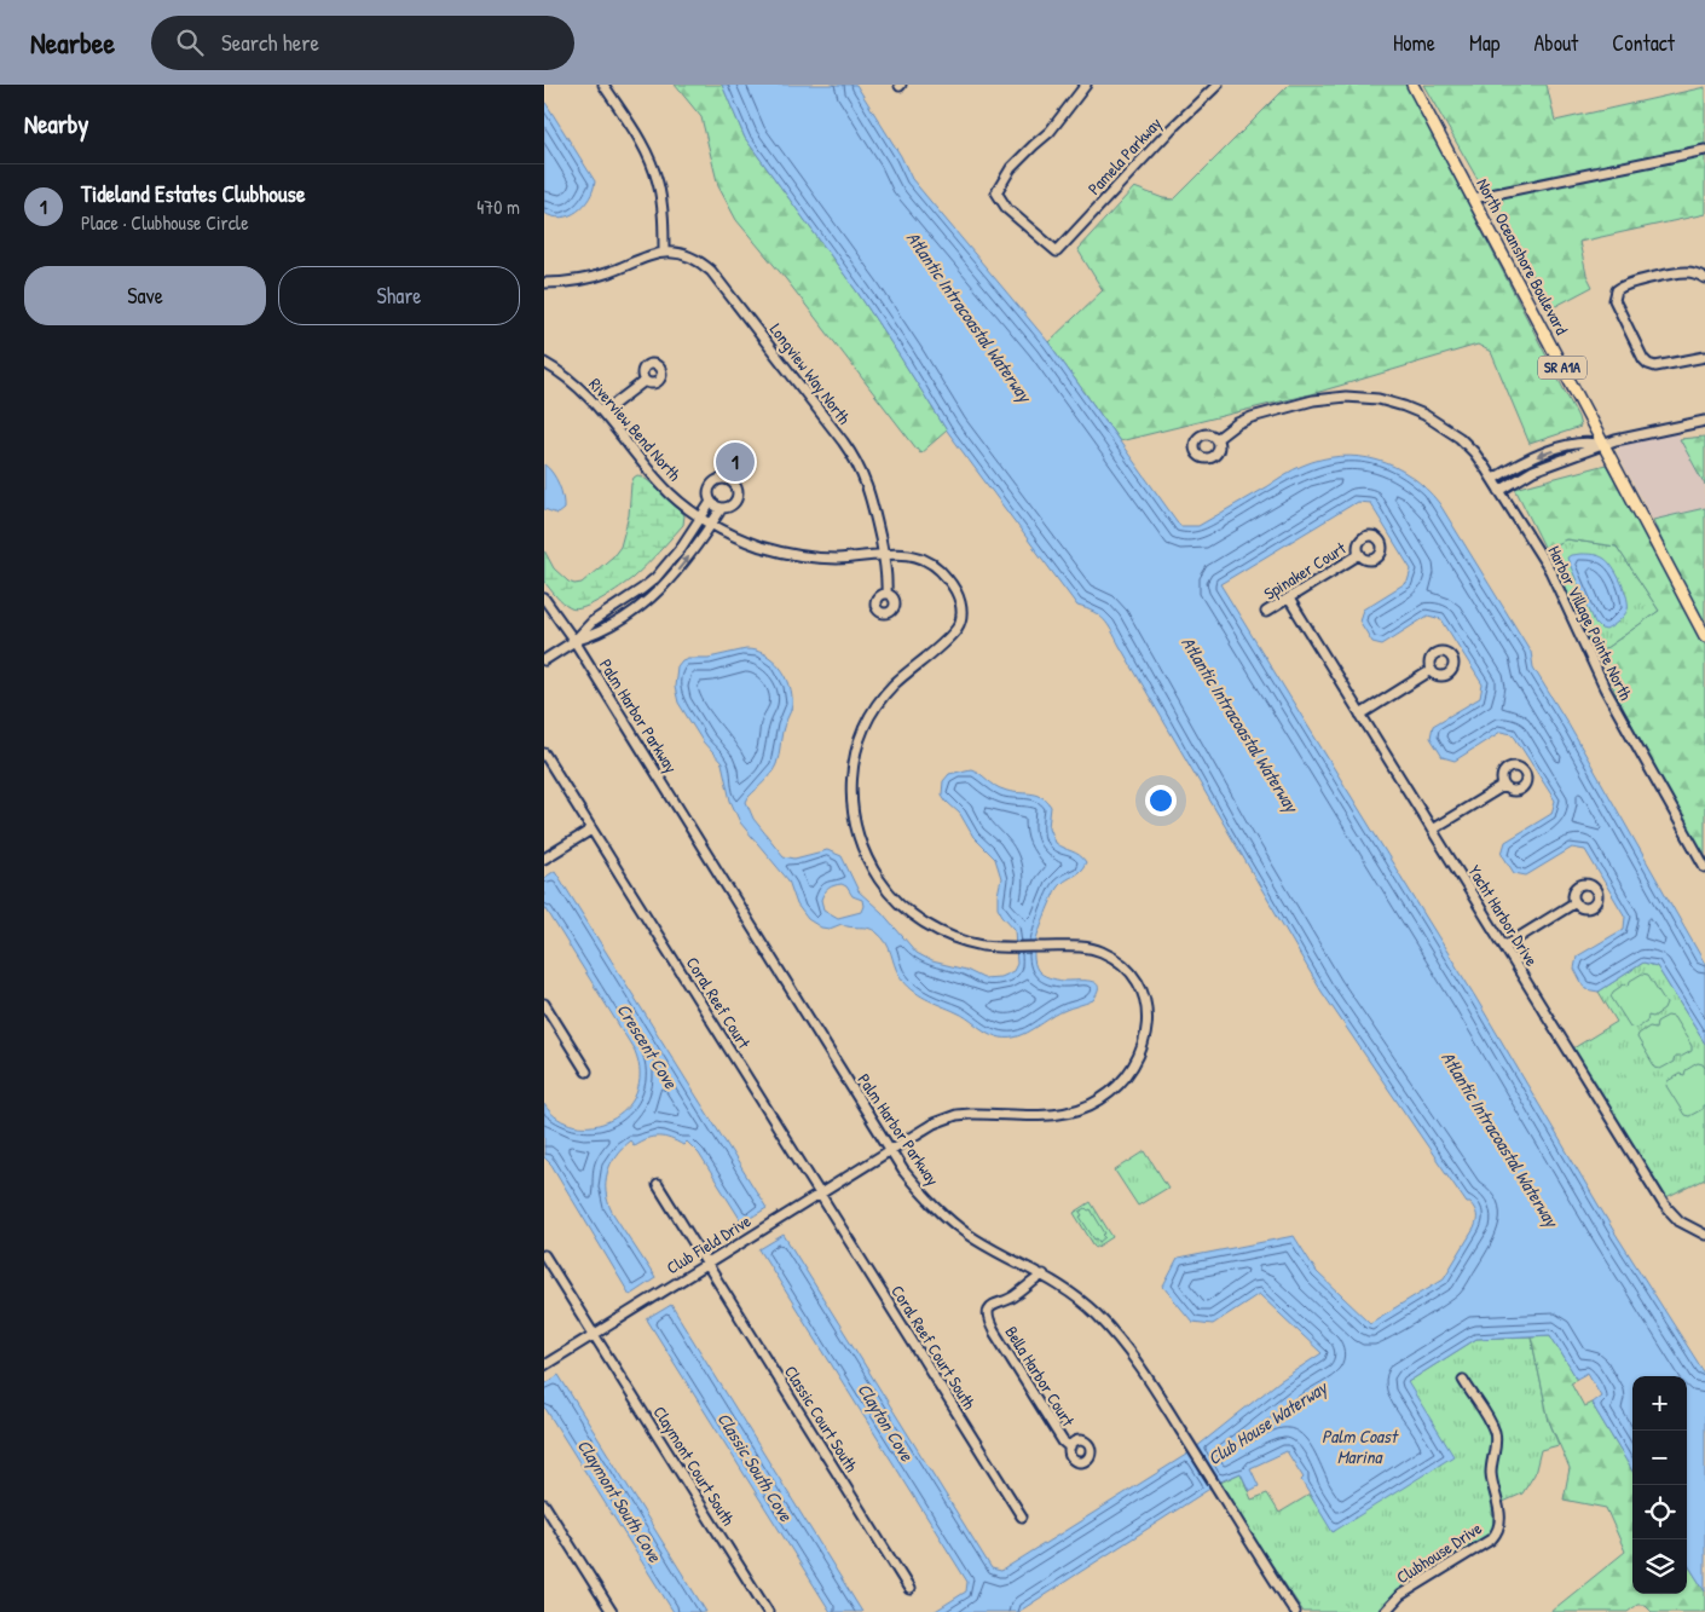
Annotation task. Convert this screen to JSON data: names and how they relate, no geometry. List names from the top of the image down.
{
  "streets": {
    "main road": ["North Oceanshore Boulevard", "SR A1A"],
    "street": [
      "Pamela Parkway",
      "Longview Way North",
      "Riverview Bend North",
      "Spinaker Court",
      "Harbor Village Pointe North",
      "Palm Harbor Parkway",
      "Yacht Harbor Drive",
      "Coral Reef Court",
      "Club Field Drive",
      "Coral Reef Court South",
      "Bella Harbor Court",
      "Classic Court South",
      "Claymont Court South",
      "Clubhouse Drive"
    ]
  },
  "crossings": [
    ["Longview Way North", "Riverview Bend North"],
    ["Riverview Bend North", "Club Field Drive"],
    ["Spinaker Court", "Yacht Harbor Drive"],
    ["Palm Harbor Parkway", "Club Field Drive"],
    ["Palm Harbor Parkway", "Bella Harbor Court"],
    ["Coral Reef Court", "Club Field Drive"],
    ["Coral Reef Court", "Coral Reef Court South"],
    ["Club Field Drive", "Coral Reef Court South"],
    ["Club Field Drive", "Classic Court South"],
    ["Club Field Drive", "Claymont Court South"]
  ],
  "water": [
    "Atlantic Intracoastal Waterway",
    "Crescent Cove",
    "Clayton Cove",
    "Club House Waterway",
    "Palm Coast Marina",
    "Classic South Cove",
    "Claymont South Cove"
  ],
  "page": {
    "header": "Nearbee",
    "search": "Search here",
    "nav": [
      "Home",
      "Map",
      "About",
      "Contact"
    ],
    "heading": "Nearby",
    "list": [
      {
        "mark": "1",
        "name": "Tideland Estates Clubhouse",
        "note": "Place · Clubhouse Circle",
        "value": "470 m"
      }
    ],
    "buttons": ["Save", "Share"],
    "pins": "1",
    "map_buttons": ["+", "−"]
  }
}
